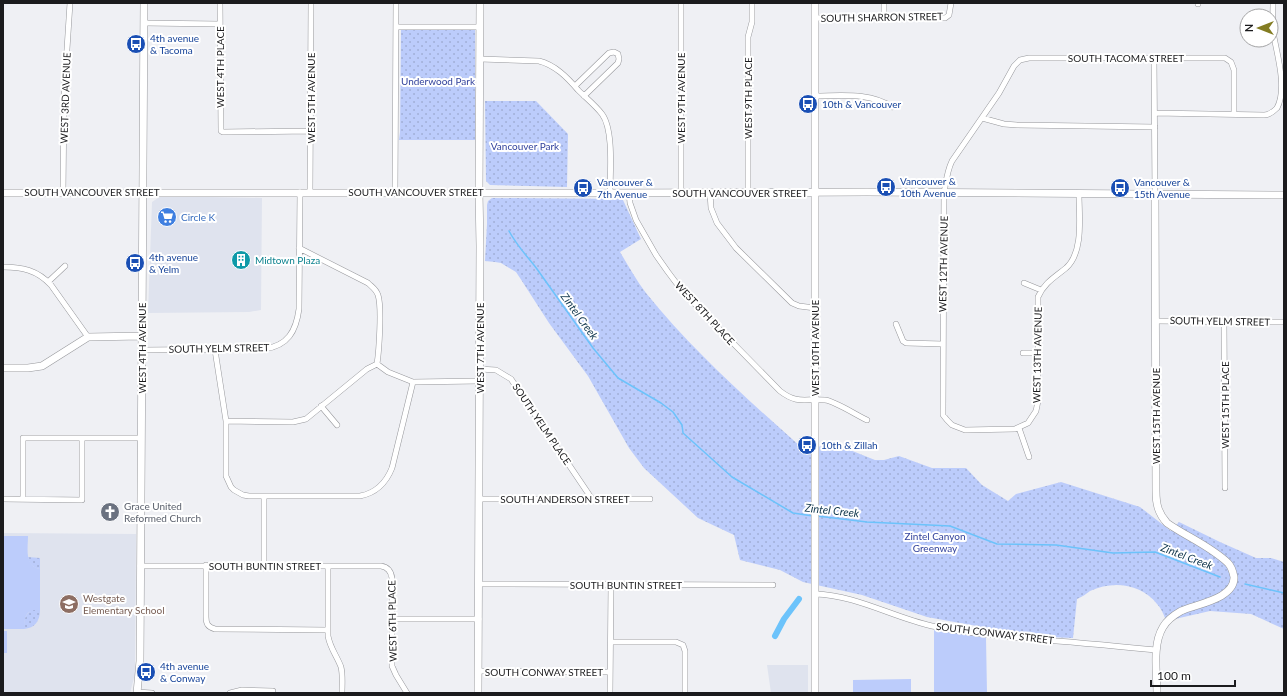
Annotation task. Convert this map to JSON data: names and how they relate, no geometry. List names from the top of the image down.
{
  "streets": {
    "street": [
      "SOUTH SHARRON STREET",
      "SOUTH TACOMA STREET",
      "WEST 4TH PLACE",
      "WEST 3RD AVENUE",
      "WEST 5TH AVENUE",
      "WEST 9TH AVENUE",
      "WEST 9TH PLACE",
      "SOUTH VANCOUVER STREET",
      "WEST 12TH AVENUE",
      "WEST 8TH PLACE",
      "SOUTH YELM STREET",
      "WEST 4TH AVENUE",
      "WEST 7TH AVENUE",
      "WEST 10TH AVENUE",
      "WEST 13TH AVENUE",
      "WEST 15TH PLACE",
      "WEST 15TH AVENUE",
      "SOUTH YELM PLACE",
      "SOUTH ANDERSON STREET",
      "SOUTH BUNTIN STREET",
      "WEST 6TH PLACE",
      "SOUTH CONWAY STREET"
    ]
  },
  "crossings": [
    ["SOUTH SHARRON STREET", "WEST 10TH AVENUE"],
    ["SOUTH TACOMA STREET", "WEST 12TH AVENUE"],
    ["SOUTH TACOMA STREET", "WEST 15TH AVENUE"],
    ["WEST 4TH PLACE", "WEST 5TH AVENUE"],
    ["WEST 3RD AVENUE", "SOUTH VANCOUVER STREET"],
    ["WEST 5TH AVENUE", "SOUTH VANCOUVER STREET"],
    ["WEST 9TH AVENUE", "SOUTH VANCOUVER STREET"],
    ["WEST 9TH PLACE", "SOUTH VANCOUVER STREET"],
    ["SOUTH VANCOUVER STREET", "WEST 12TH AVENUE"],
    ["SOUTH VANCOUVER STREET", "WEST 8TH PLACE"],
    ["SOUTH VANCOUVER STREET", "WEST 4TH AVENUE"],
    ["SOUTH VANCOUVER STREET", "WEST 7TH AVENUE"],
    ["SOUTH VANCOUVER STREET", "WEST 10TH AVENUE"],
    ["SOUTH VANCOUVER STREET", "WEST 15TH AVENUE"],
    ["WEST 12TH AVENUE", "WEST 13TH AVENUE"],
    ["WEST 8TH PLACE", "WEST 10TH AVENUE"],
    ["SOUTH YELM STREET", "WEST 4TH AVENUE"],
    ["SOUTH YELM STREET", "WEST 15TH PLACE"],
    ["SOUTH YELM STREET", "WEST 15TH AVENUE"],
    ["WEST 4TH AVENUE", "SOUTH BUNTIN STREET"],
    ["WEST 7TH AVENUE", "SOUTH YELM PLACE"],
    ["WEST 7TH AVENUE", "SOUTH ANDERSON STREET"],
    ["WEST 7TH AVENUE", "SOUTH BUNTIN STREET"],
    ["WEST 7TH AVENUE", "SOUTH CONWAY STREET"],
    ["WEST 10TH AVENUE", "SOUTH CONWAY STREET"],
    ["WEST 15TH AVENUE", "SOUTH CONWAY STREET"],
    ["SOUTH YELM PLACE", "SOUTH ANDERSON STREET"],
    ["SOUTH BUNTIN STREET", "WEST 6TH PLACE"]
  ],
  "water": ["Zintel Creek"],
  "parks": ["Underwood Park", "Vancouver Park", "Zintel Canyon Greenway"],
  "places": {
    "bus stop": [
      "4th avenue & Tacoma",
      "10th & Vancouver",
      "Vancouver & 10th Avenue",
      "Vancouver & 7th Avenue",
      "Vancouver & 15th Avenue",
      "4th avenue & Yelm",
      "10th & Zillah",
      "4th avenue & Conway"
    ],
    "supermarket": ["Circle K"],
    "building": ["Midtown Plaza"],
    "church": ["Grace United Reformed Church"],
    "school or university": ["Westgate Elementary School"]
  },
  "scale_bar": "100 m",
  "north": "left"
}
